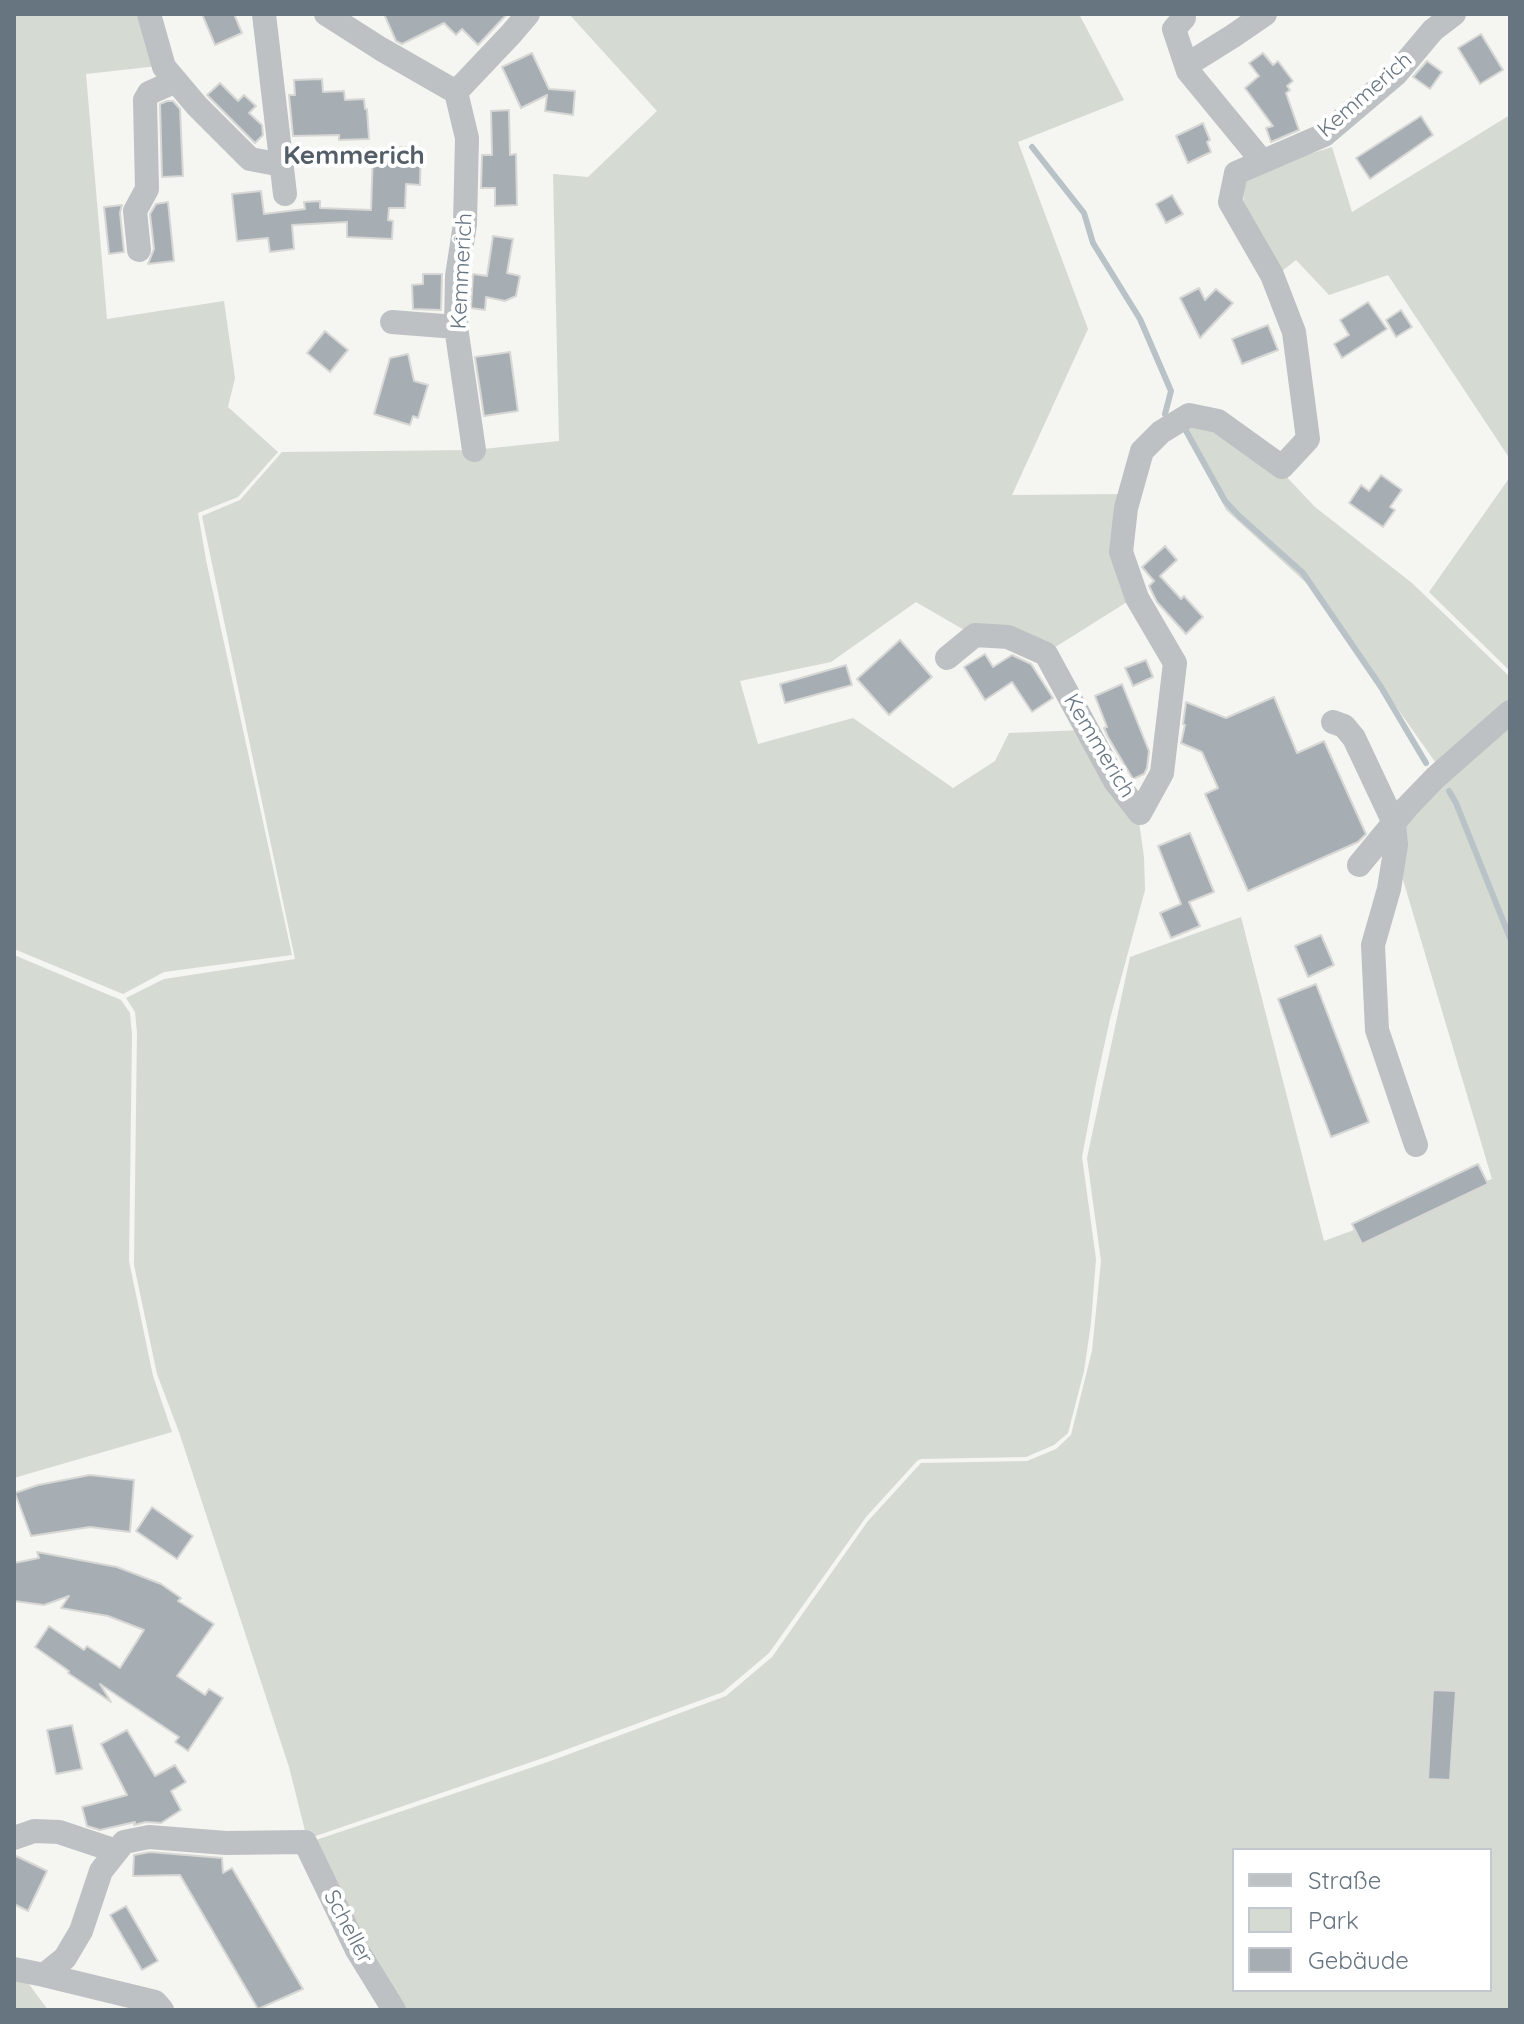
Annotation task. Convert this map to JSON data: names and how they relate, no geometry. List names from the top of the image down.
{
  "streets": {
    "street": ["Kemmerich", "Scheller"]
  },
  "districts": ["Kemmerich"],
  "legend": ["Straße", "Park", "Gebäude"]
}
